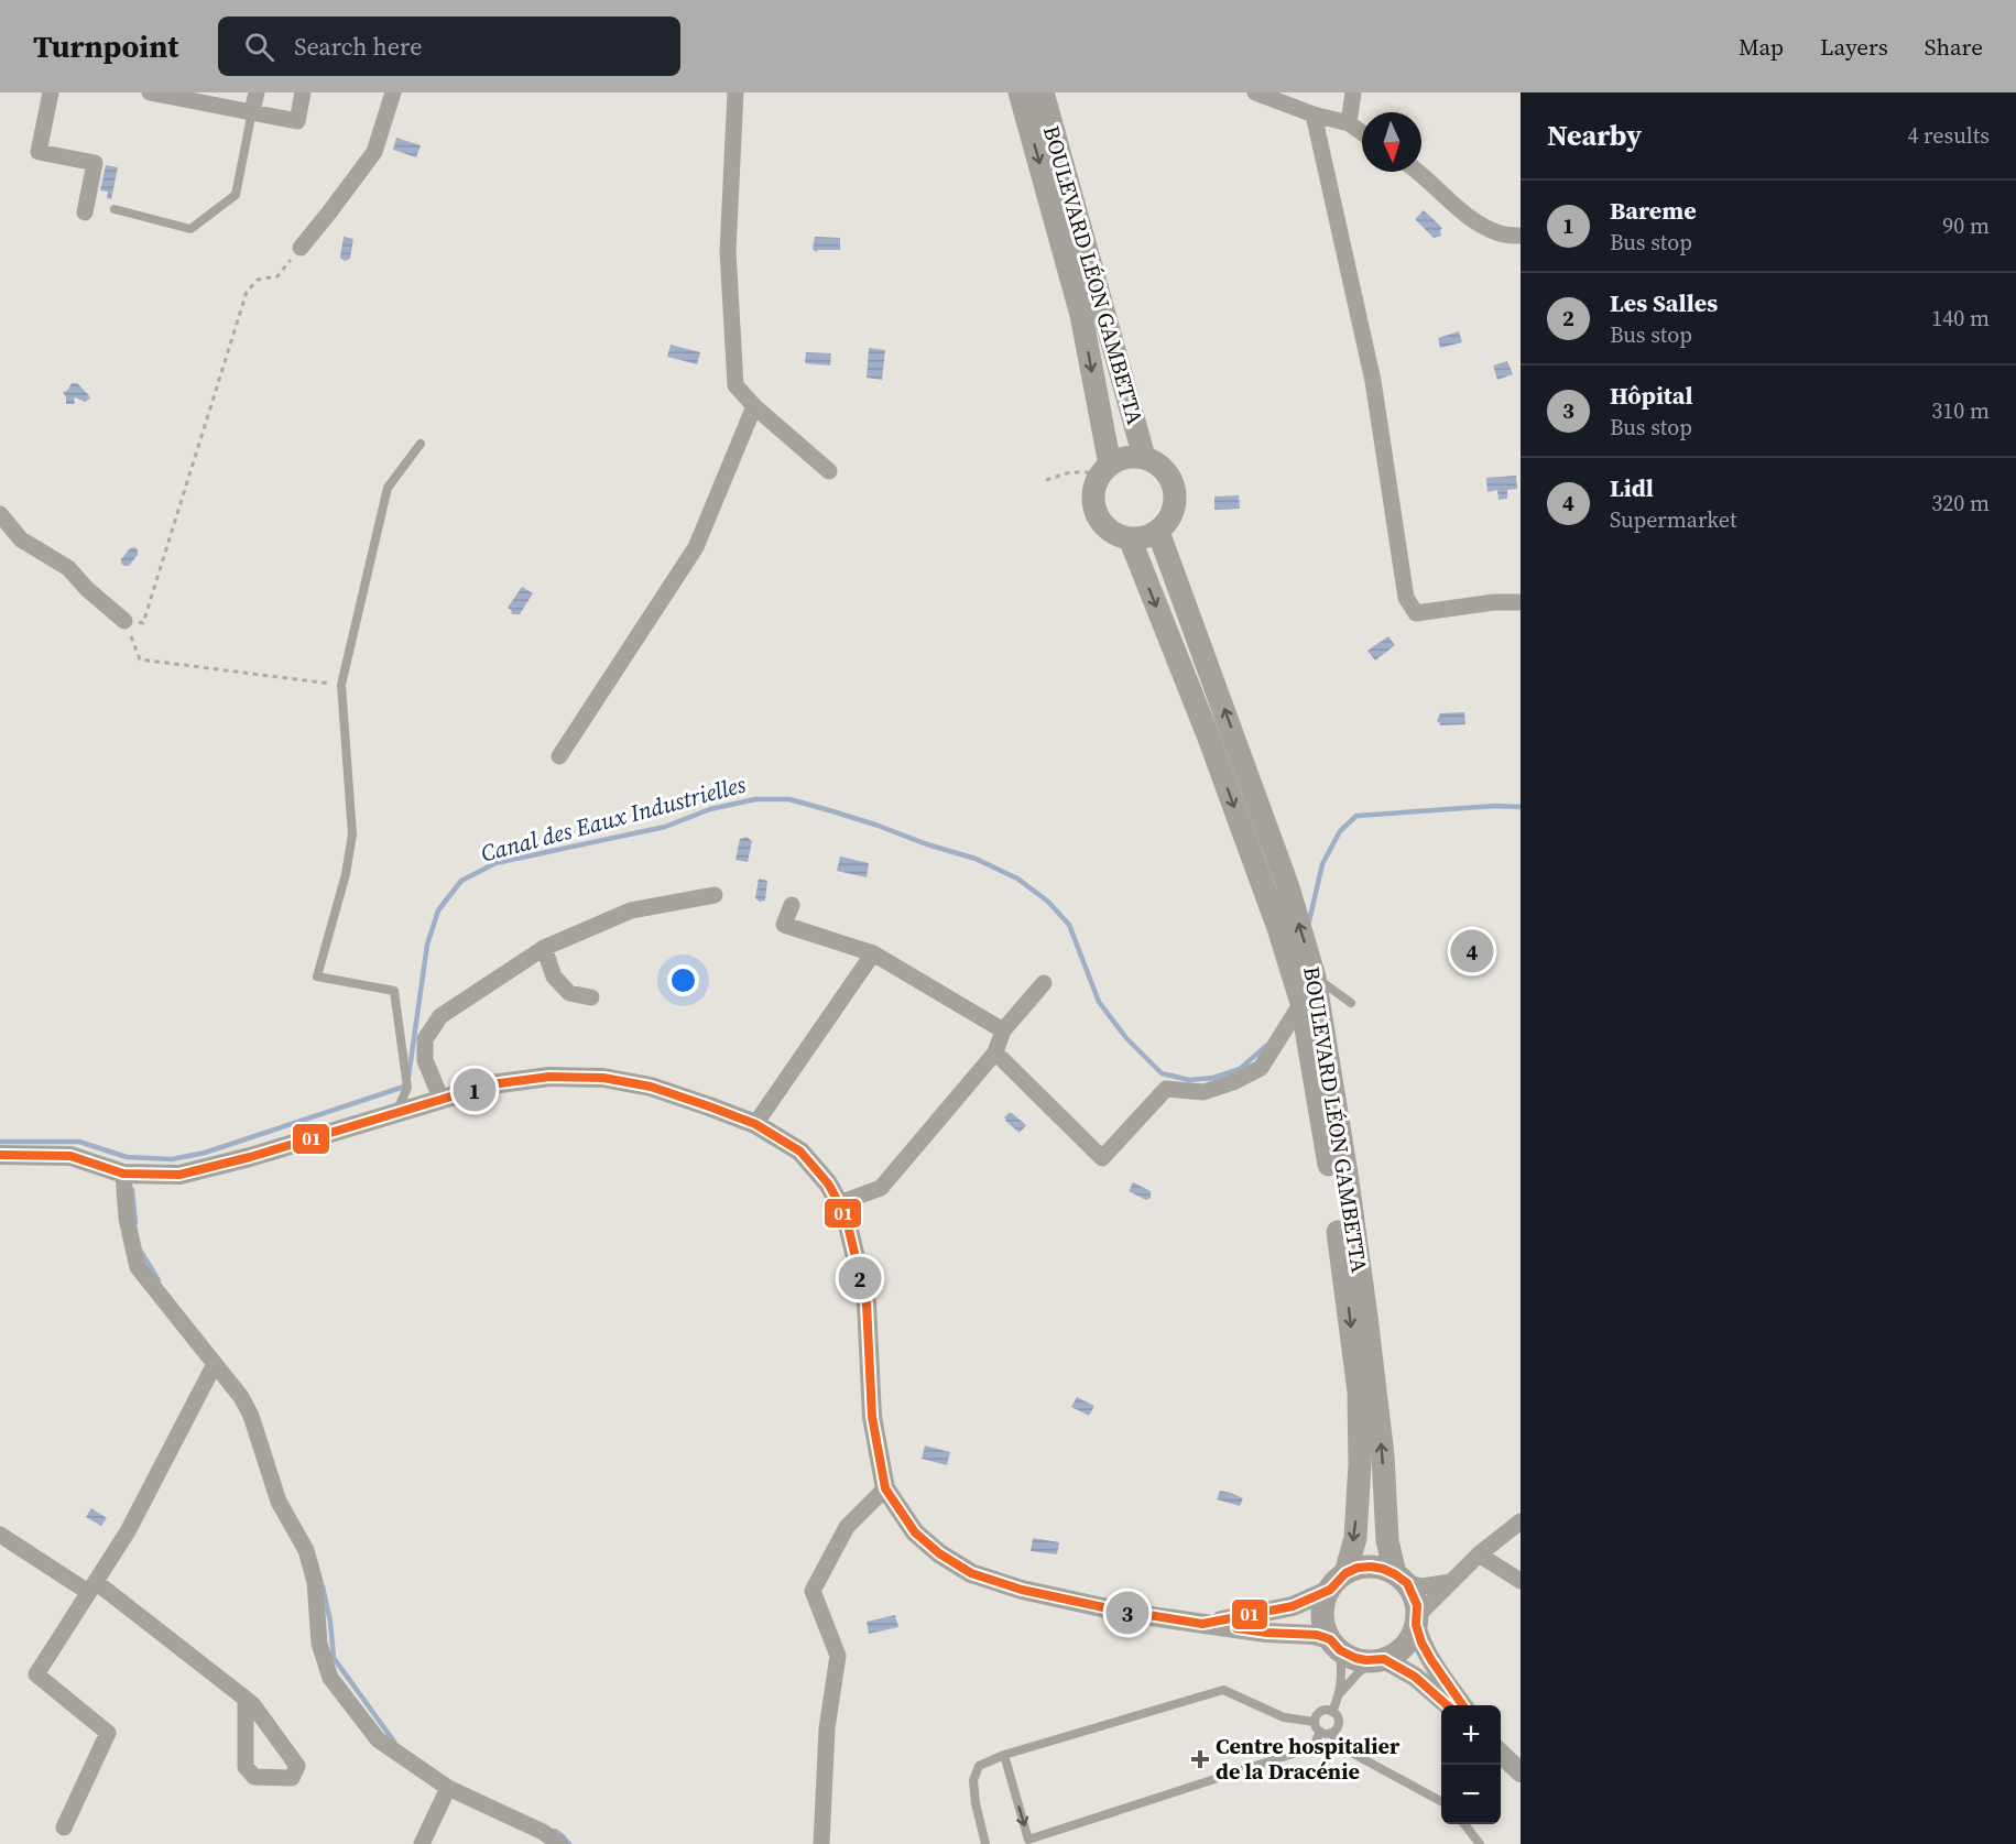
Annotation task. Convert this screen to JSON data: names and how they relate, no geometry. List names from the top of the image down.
{
  "streets": {
    "main road": ["BOULEVARD LÉON GAMBETTA"]
  },
  "water": ["Canal des Eaux Industrielles"],
  "places": {
    "health": ["Centre hospitalier de la Dracénie"]
  },
  "lines": ["transit line 01"],
  "north": "bottom",
  "page": {
    "header": "Turnpoint",
    "search": "Search here",
    "nav": ["Map", "Layers", "Share"],
    "heading": ["Nearby", "4 results"],
    "list": [
      {
        "mark": "1",
        "name": "Bareme",
        "note": "Bus stop",
        "value": "90 m"
      },
      {
        "mark": "2",
        "name": "Les Salles",
        "note": "Bus stop",
        "value": "140 m"
      },
      {
        "mark": "3",
        "name": "Hôpital",
        "note": "Bus stop",
        "value": "310 m"
      },
      {
        "mark": "4",
        "name": "Lidl",
        "note": "Supermarket",
        "value": "320 m"
      }
    ],
    "pins": [
      "4",
      "1",
      "2",
      "3"
    ],
    "map_buttons": ["+", "−"]
  }
}
